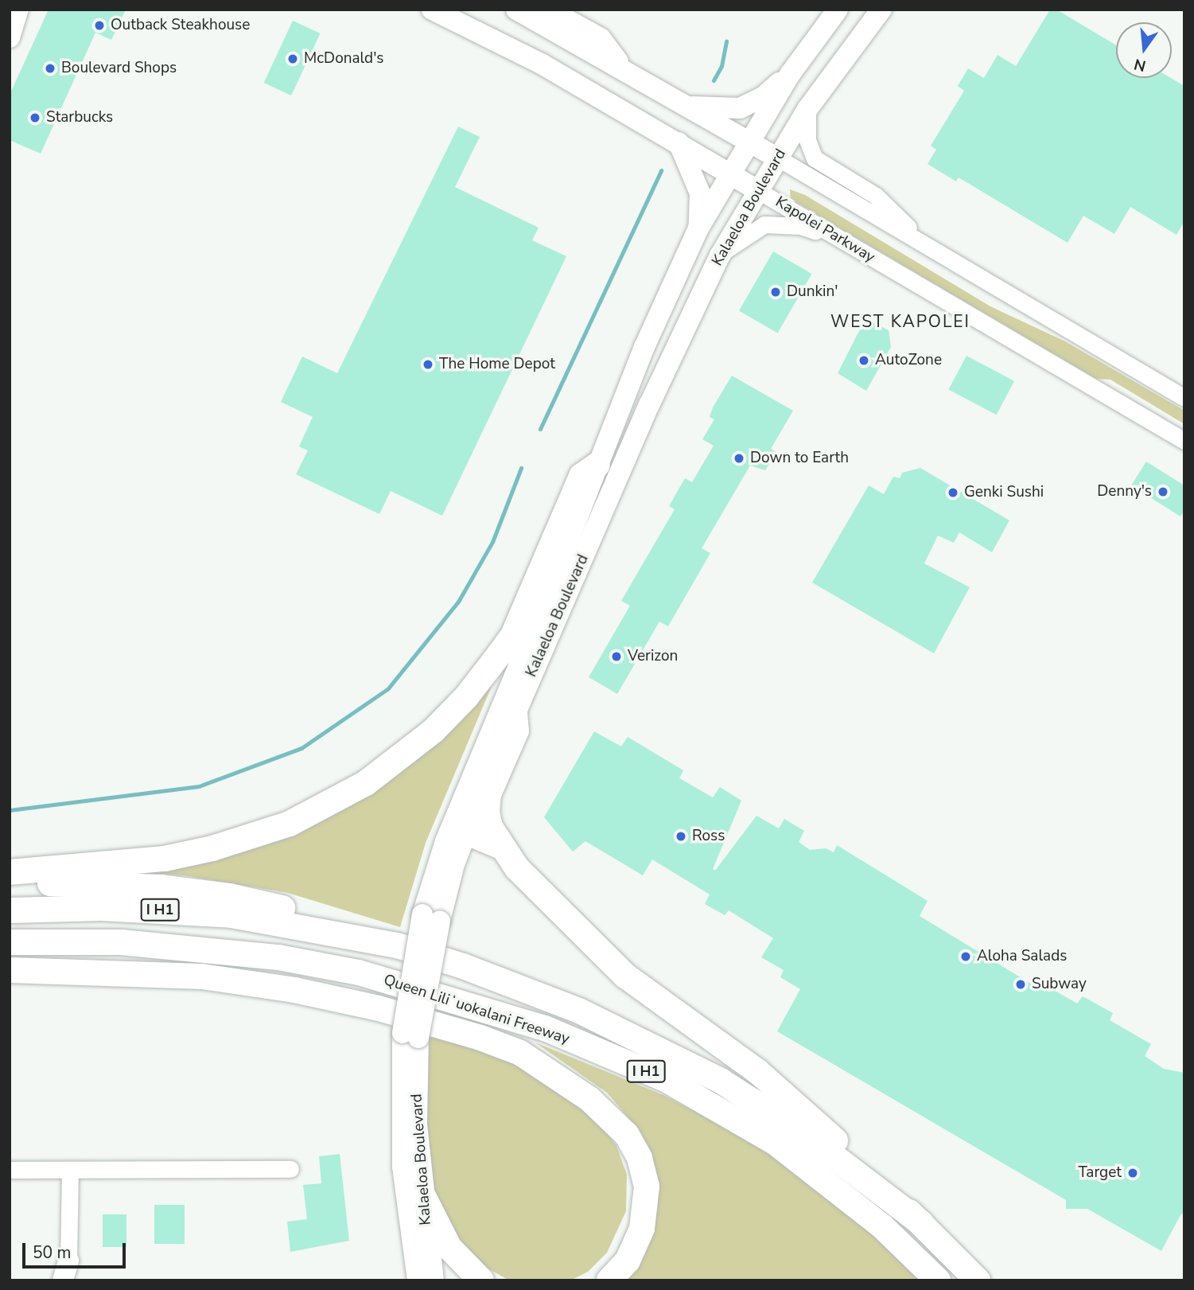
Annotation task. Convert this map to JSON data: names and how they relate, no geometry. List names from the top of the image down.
{
  "streets": {
    "highway": ["I H1", "Queen Liliʻuokalani Freeway"],
    "main road": ["Kalaeloa Boulevard", "Kapolei Parkway"]
  },
  "crossings": [
    ["Kalaeloa Boulevard", "Kapolei Parkway"]
  ],
  "districts": ["WEST KAPOLEI"],
  "places": [
    "Outback Steakhouse",
    "McDonald's",
    "Boulevard Shops",
    "Starbucks",
    "Dunkin'",
    "AutoZone",
    "The Home Depot",
    "Down to Earth",
    "Denny's",
    "Genki Sushi",
    "Verizon",
    "Ross",
    "Aloha Salads",
    "Subway",
    "Target"
  ],
  "scale_bar": "50 m",
  "north": "bottom"
}
